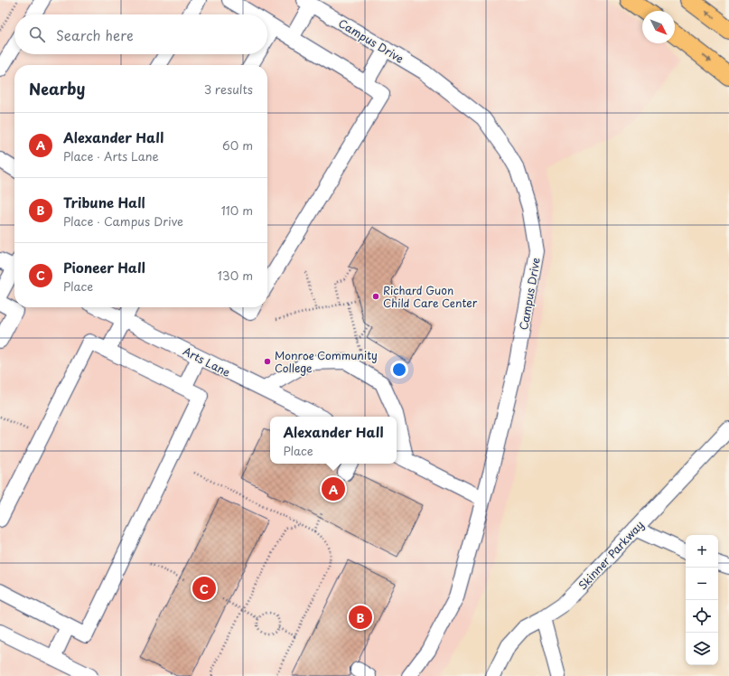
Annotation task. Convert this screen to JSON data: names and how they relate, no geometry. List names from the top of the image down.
{
  "streets": {
    "street": ["Campus Drive", "Arts Lane", "Skinner Parkway"]
  },
  "places": ["Richard Guon Child Care Center", "Monroe Community College"],
  "north": "bottom right",
  "page": {
    "search": "Search here",
    "heading": ["Nearby", "3 results"],
    "list": [
      {
        "mark": "A",
        "name": "Alexander Hall",
        "note": "Place · Arts Lane",
        "value": "60 m"
      },
      {
        "mark": "B",
        "name": "Tribune Hall",
        "note": "Place · Campus Drive",
        "value": "110 m"
      },
      {
        "mark": "C",
        "name": "Pioneer Hall",
        "note": "Place",
        "value": "130 m"
      }
    ],
    "popup": ["Alexander Hall", "Place"],
    "pins": ["A", "C", "B"],
    "map_buttons": ["+", "−"]
  }
}
